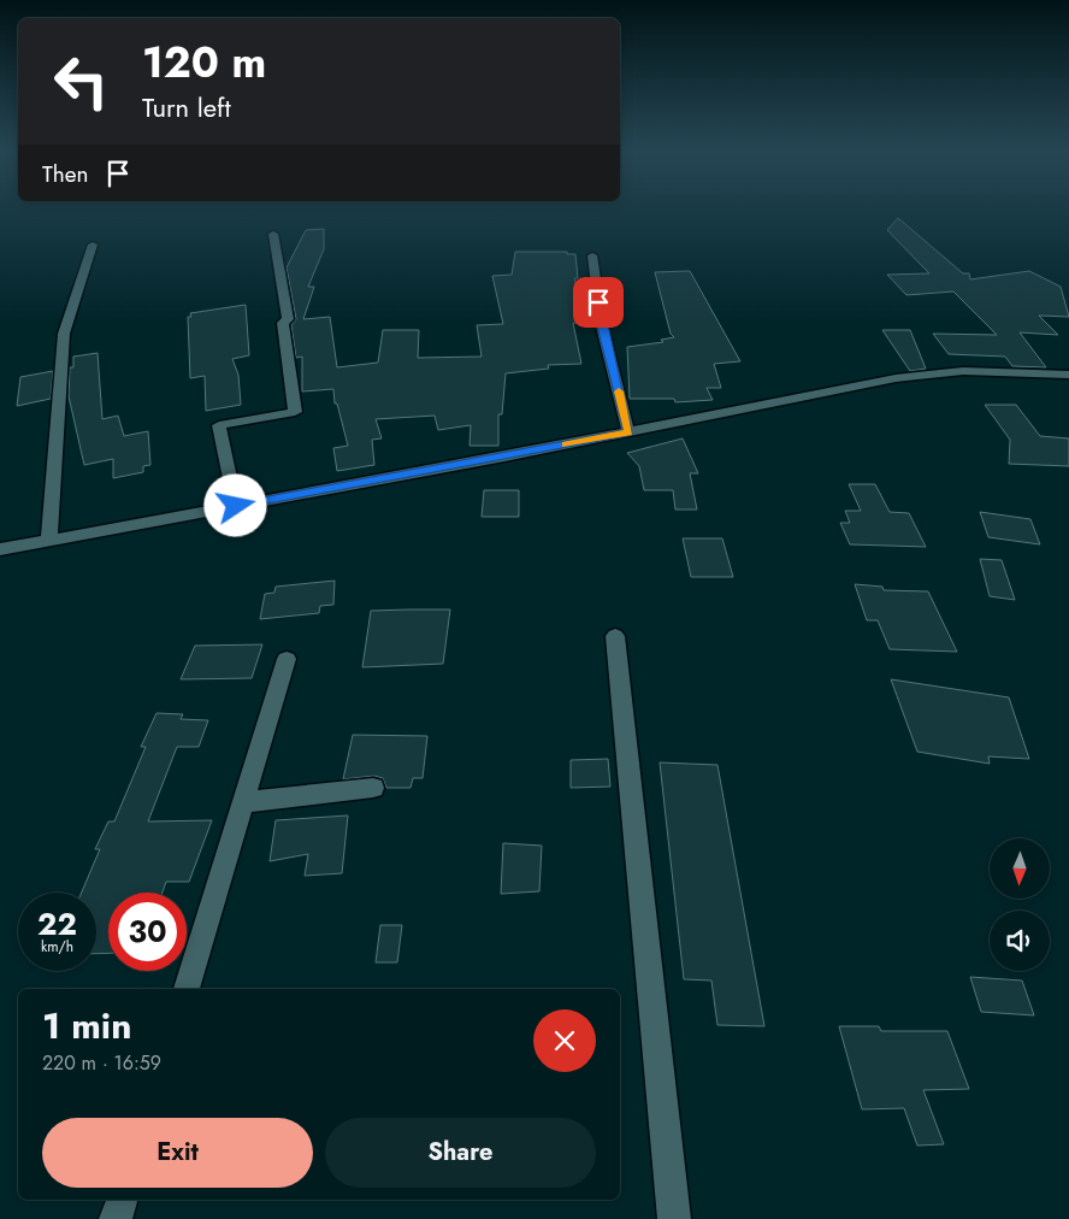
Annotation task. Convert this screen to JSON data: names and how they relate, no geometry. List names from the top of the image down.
{
  "north": "bottom",
  "page": {
    "turn": ["120 m", "Turn left"],
    "then": "Then",
    "speed": "22 km/h",
    "limit": "30",
    "heading": ["1 min", "220 m · 16:59"],
    "buttons": ["Exit", "Share"]
  }
}
